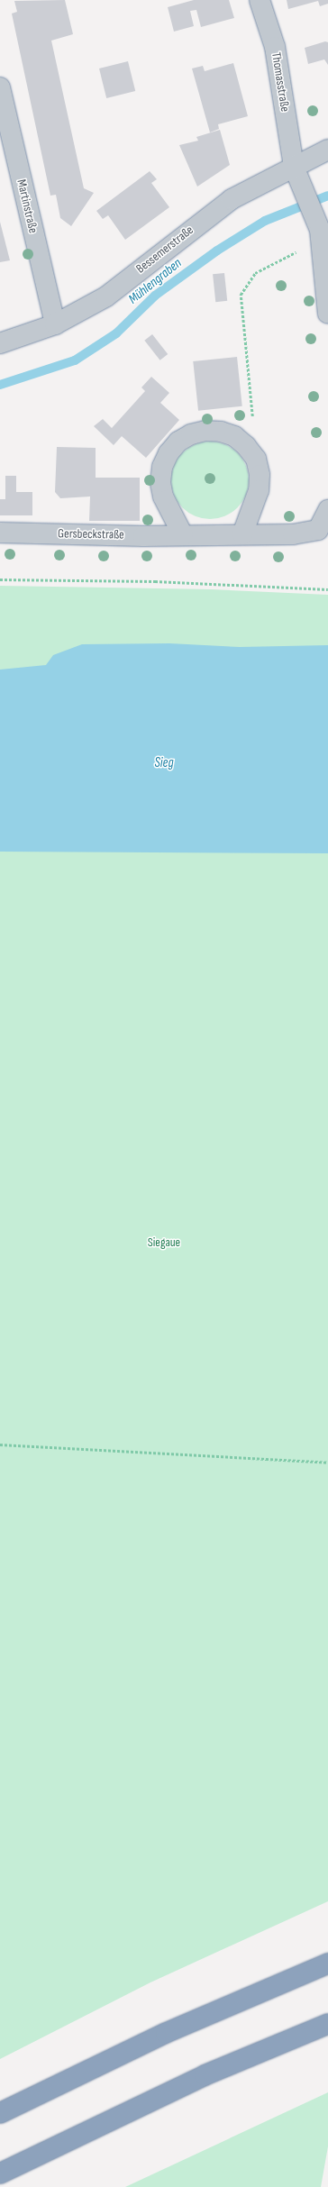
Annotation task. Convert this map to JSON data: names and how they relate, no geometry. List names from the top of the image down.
{
  "streets": {
    "street": [
      "Thomasstraße",
      "Martinstraße",
      "Bessemerstraße",
      "Gersbeckstraße"
    ]
  },
  "crossings": [
    ["Thomasstraße", "Bessemerstraße"],
    ["Martinstraße", "Bessemerstraße"]
  ],
  "water": ["Mühlengraben", "Sieg"],
  "parks": ["Siegaue"]
}
